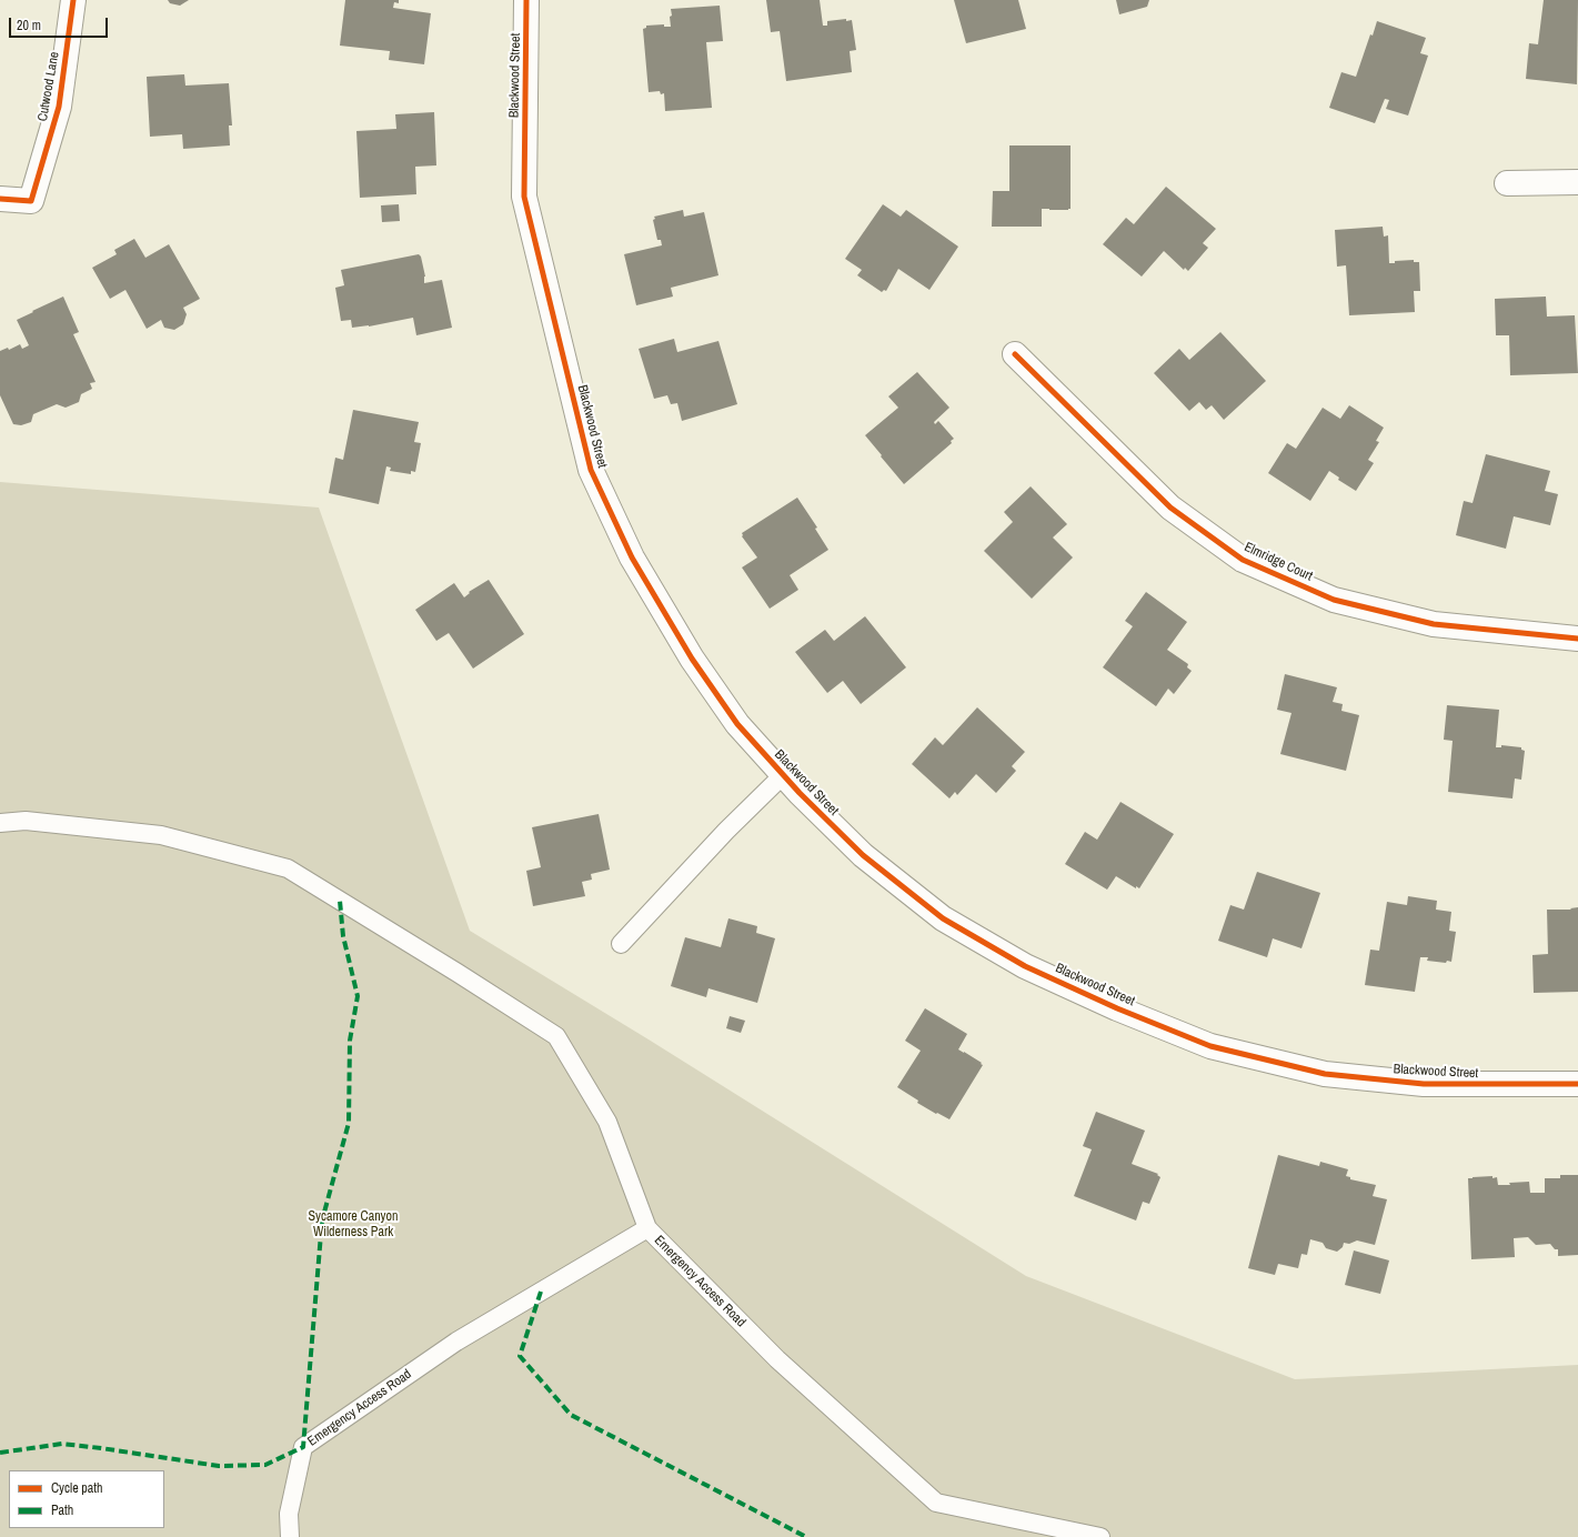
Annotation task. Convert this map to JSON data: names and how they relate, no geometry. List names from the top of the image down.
{
  "streets": {
    "street": ["Blackwood Street", "Cutwood Lane", "Elmridge Court"],
    "lane": ["Emergency Access Road"]
  },
  "parks": ["Sycamore Canyon Wilderness Park"],
  "legend": ["Cycle path", "Path"],
  "scale_bar": "20 m"
}
